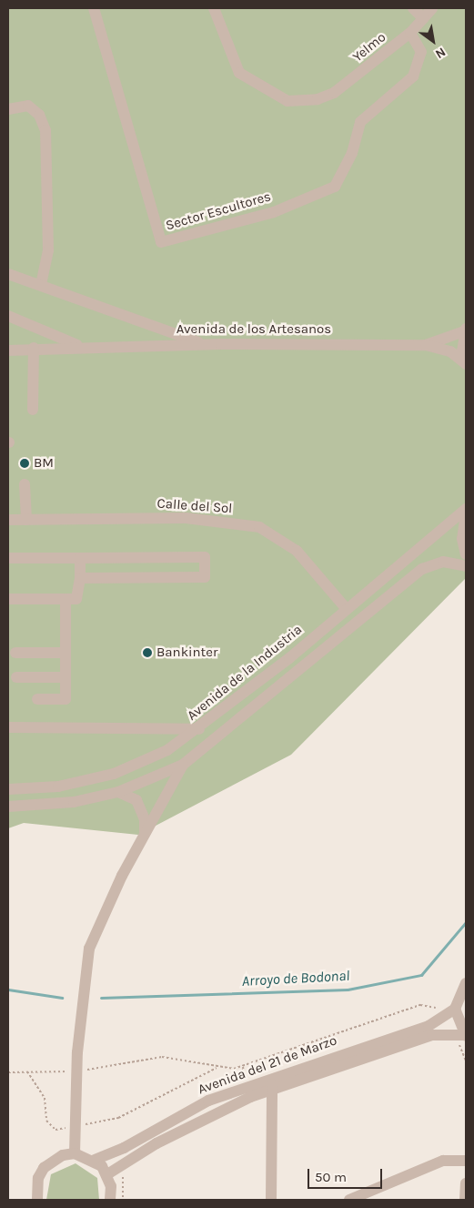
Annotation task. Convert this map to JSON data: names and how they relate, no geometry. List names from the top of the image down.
{
  "streets": {
    "street": [
      "Yelmo",
      "Sector Escultores",
      "Avenida de los Artesanos",
      "Calle del Sol",
      "Avenida de la Industria",
      "Avenida del 21 de Marzo"
    ]
  },
  "crossings": [
    ["Yelmo", "Sector Escultores"],
    ["Calle del Sol", "Avenida de la Industria"]
  ],
  "water": ["Arroyo de Bodonal"],
  "places": ["BM", "Bankinter"],
  "scale_bar": "50 m",
  "north": "bottom right"
}
